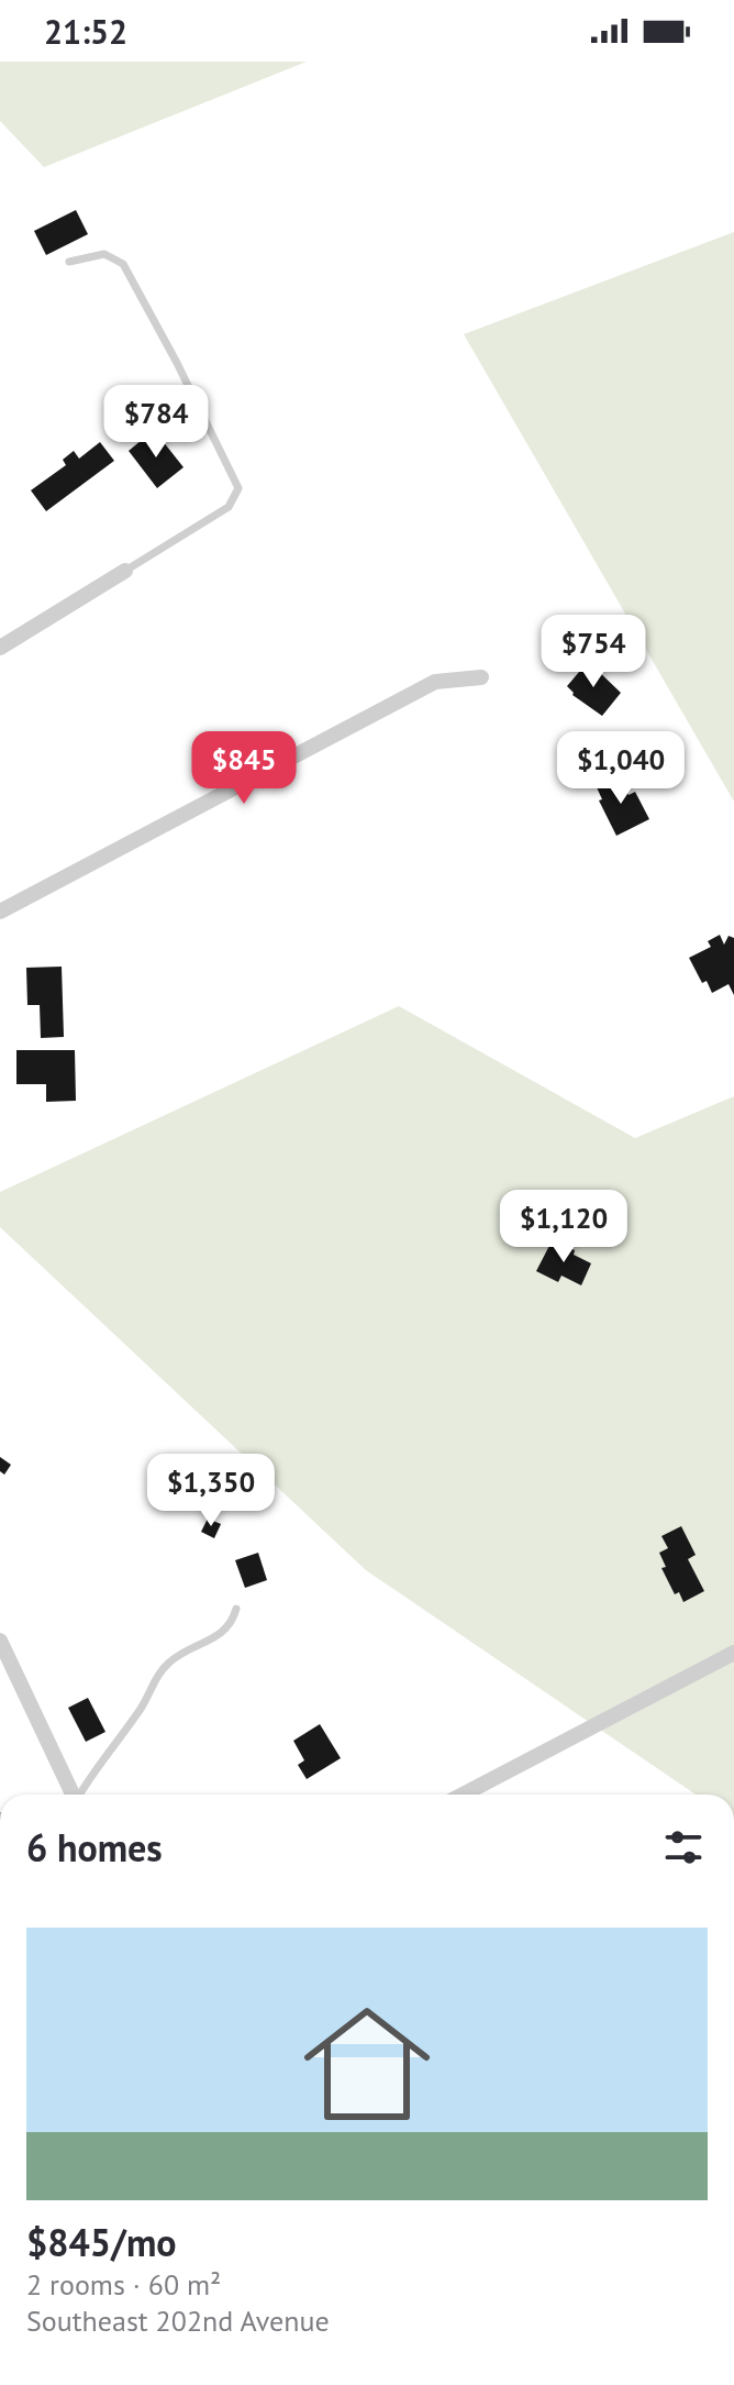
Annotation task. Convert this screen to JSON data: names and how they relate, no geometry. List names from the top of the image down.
{
  "page": {
    "status": "21:52",
    "price": [
      "$784",
      "$754",
      "$845",
      "$1,040",
      "$1,120",
      "$1,350"
    ],
    "heading": "6 homes",
    "list": [
      {
        "name": "$845/mo",
        "note": "2 rooms · 60 m² · Southeast 202nd Avenue"
      }
    ]
  }
}
